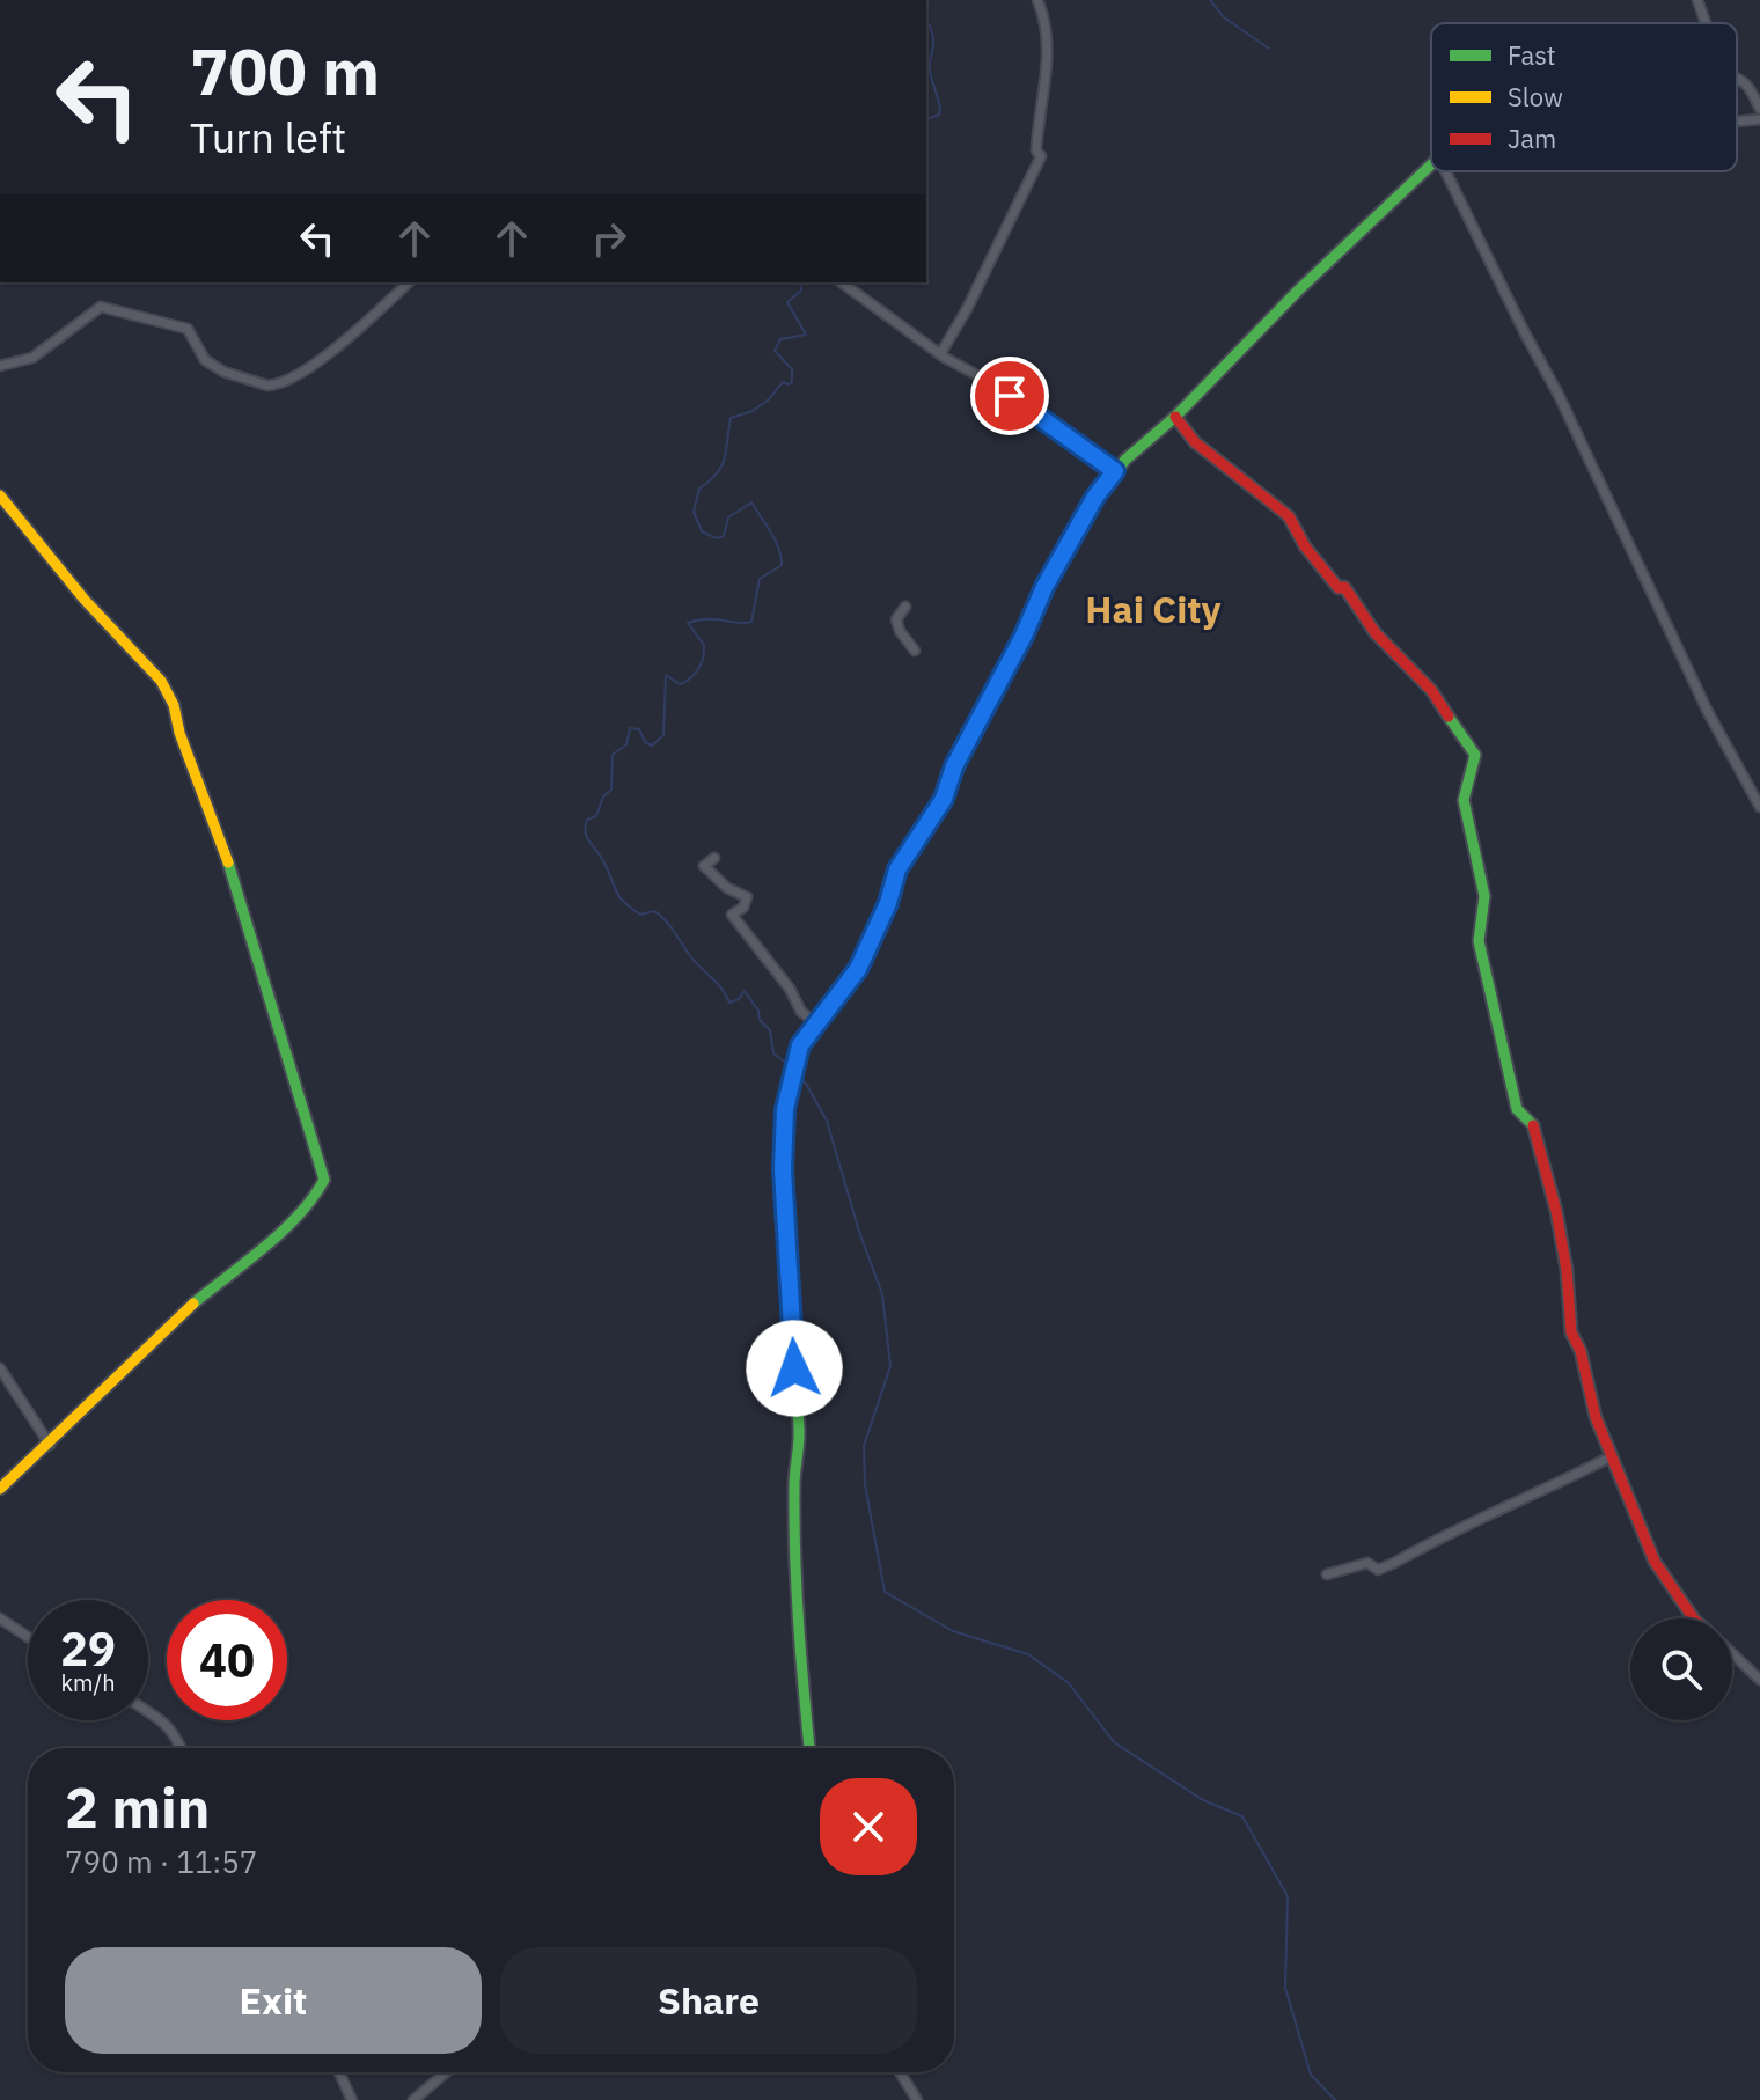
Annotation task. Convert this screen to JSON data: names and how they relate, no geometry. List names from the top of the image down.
{
  "districts": ["Hai City"],
  "legend": ["Fast", "Slow", "Jam"],
  "page": {
    "turn": ["700 m", "Turn left"],
    "speed": "29 km/h",
    "limit": "40",
    "heading": ["2 min", "790 m · 11:57"],
    "buttons": ["Exit", "Share"]
  }
}
